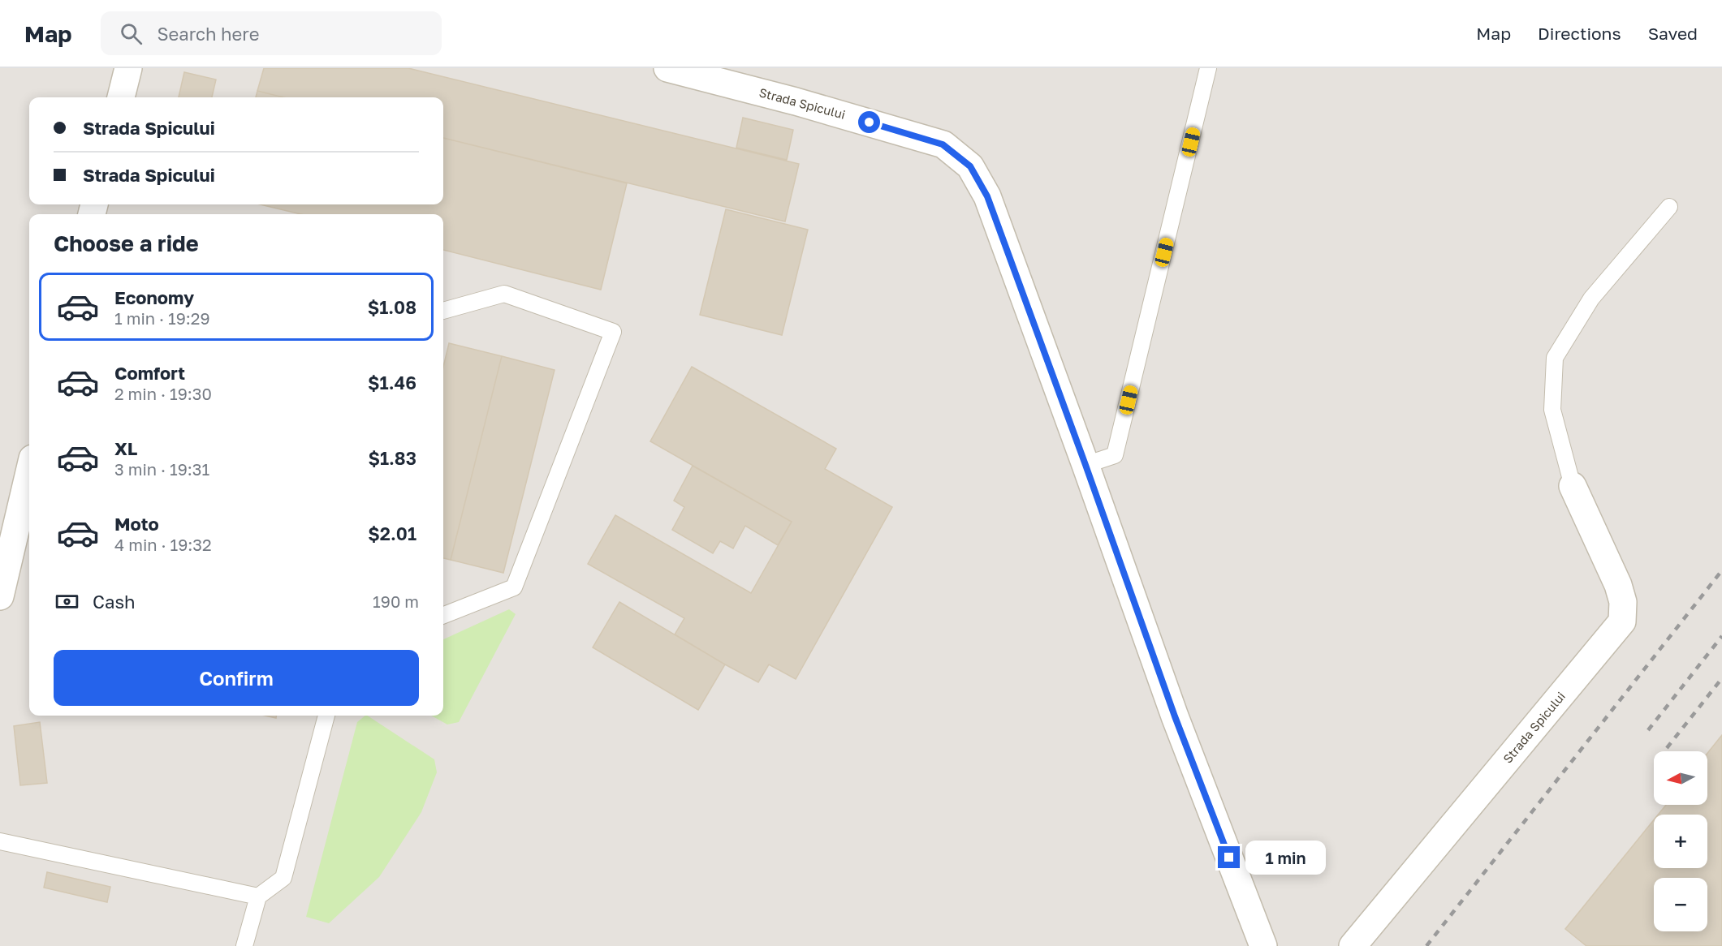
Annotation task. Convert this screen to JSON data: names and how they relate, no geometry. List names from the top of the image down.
{
  "streets": {
    "street": ["Strada Spicului"]
  },
  "north": "left",
  "page": {
    "header": "Map",
    "search": "Search here",
    "nav": ["Map", "Directions", "Saved"],
    "banner": ["Strada Spicului", "Strada Spicului"],
    "heading": "Choose a ride",
    "list": [
      {
        "name": "Economy",
        "note": "1 min · 19:29",
        "value": "$1.08"
      },
      {
        "name": "Comfort",
        "note": "2 min · 19:30",
        "value": "$1.46"
      },
      {
        "name": "XL",
        "note": "3 min · 19:31",
        "value": "$1.83"
      },
      {
        "name": "Moto",
        "note": "4 min · 19:32",
        "value": "$2.01"
      }
    ],
    "pay": ["Cash", "190 m"],
    "buttons": "Confirm",
    "map_buttons": ["+", "−"],
    "bubble": "1 min"
  }
}
